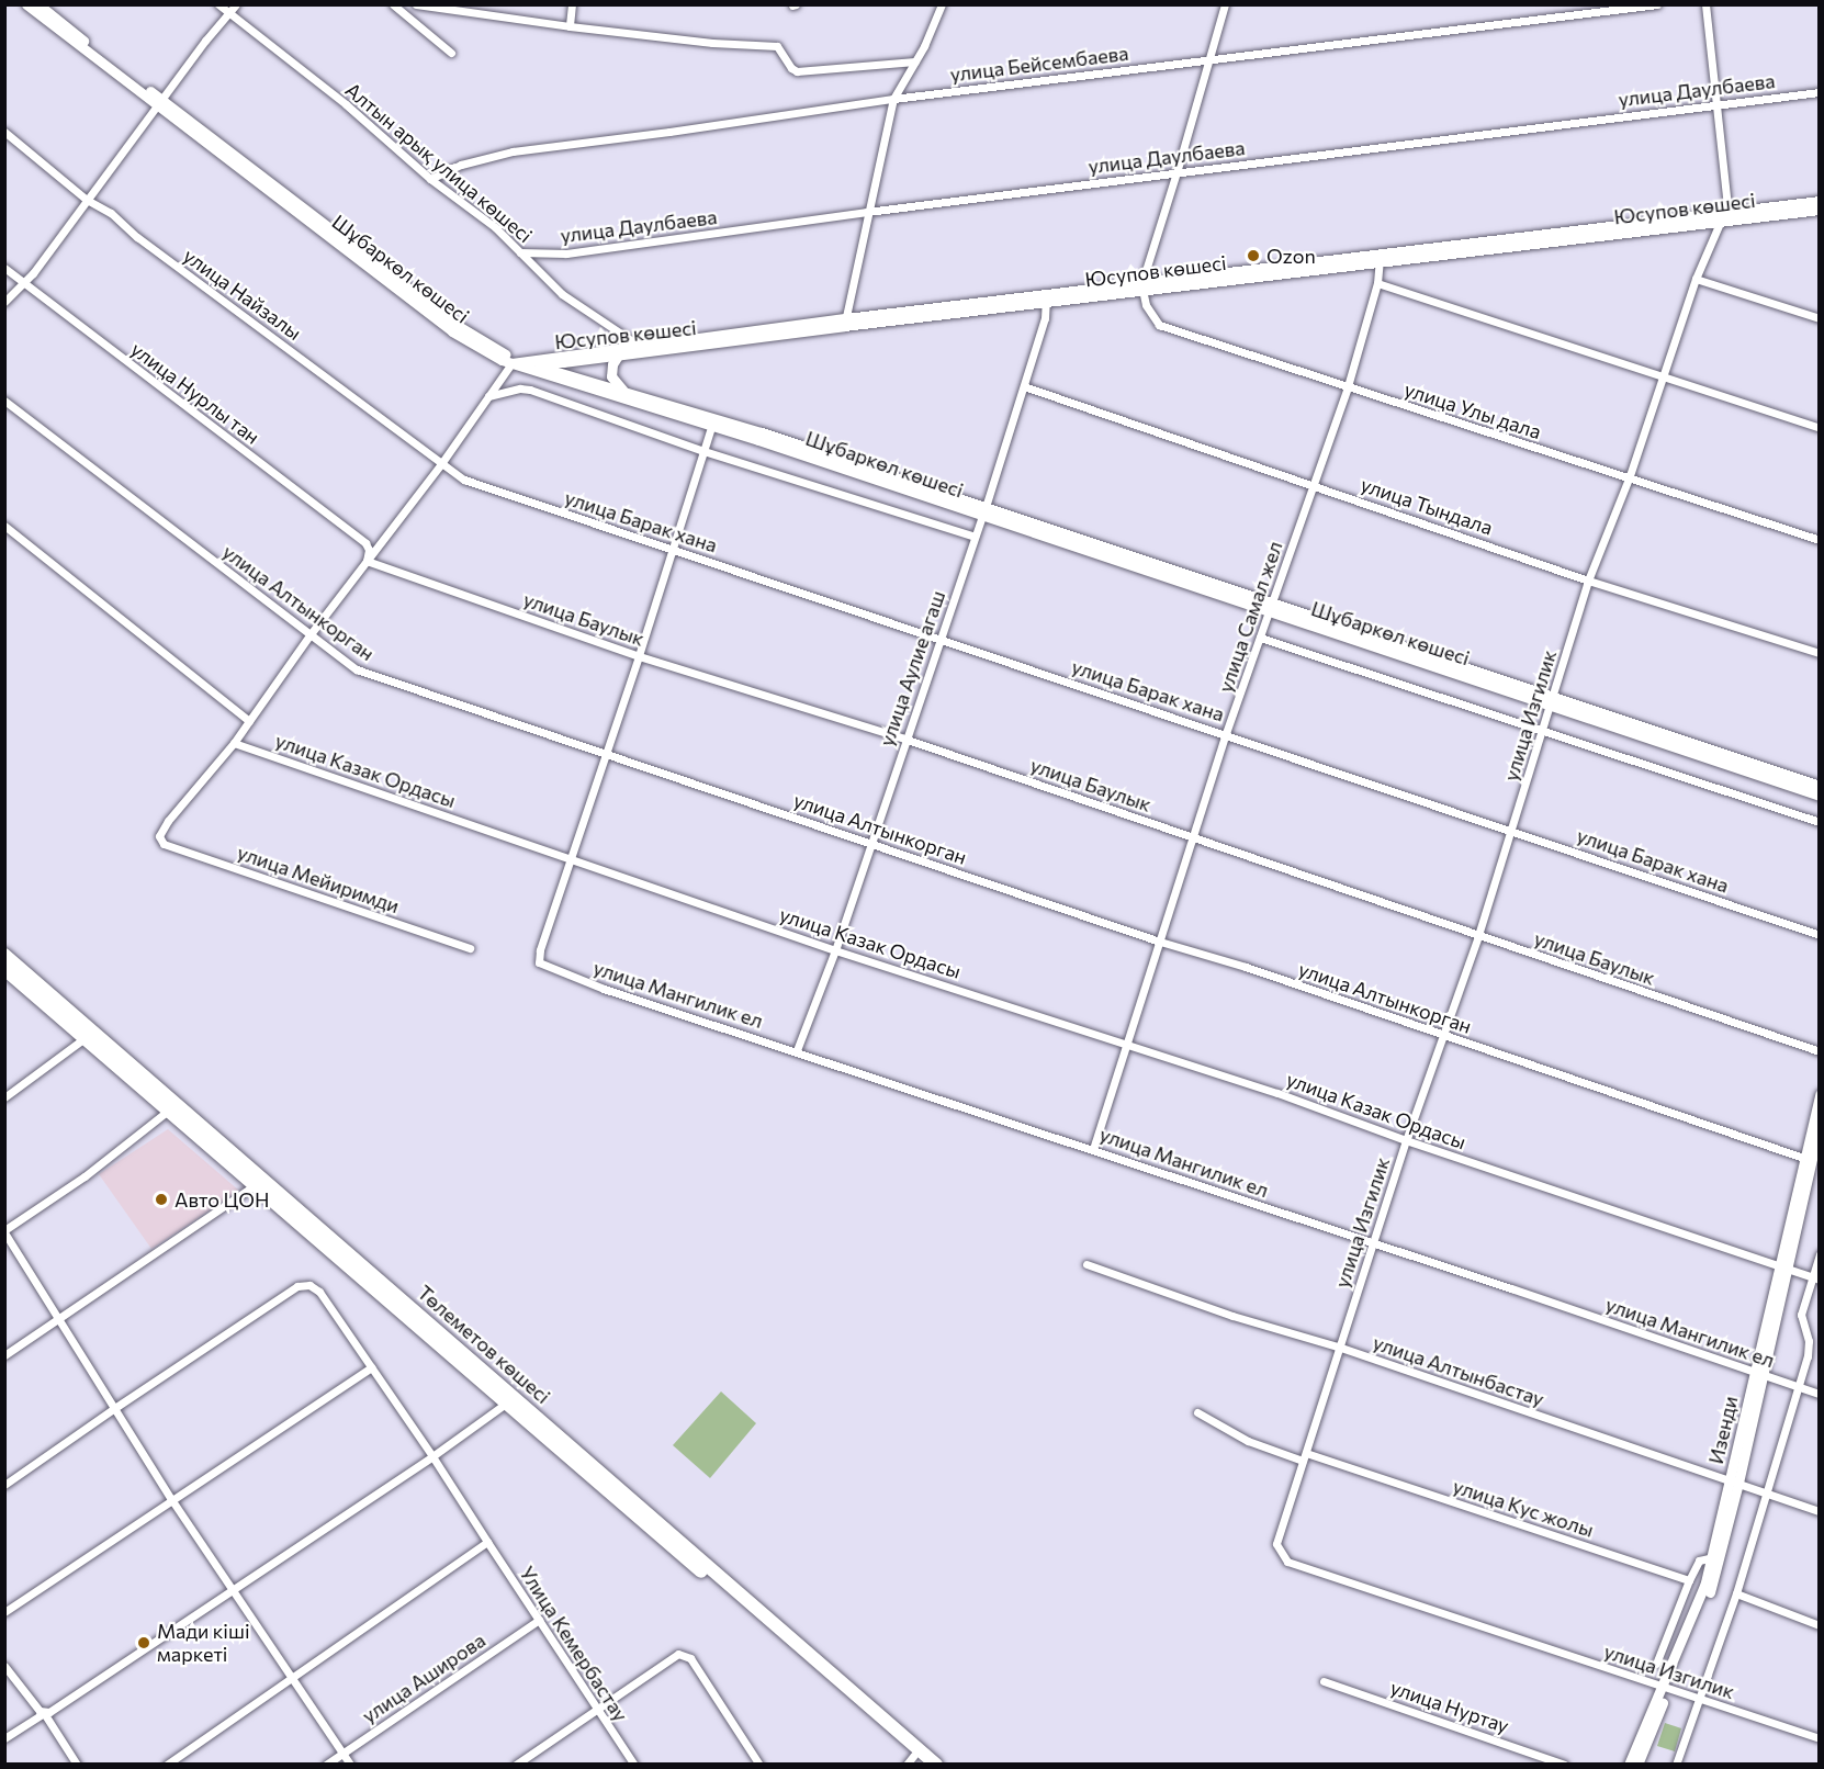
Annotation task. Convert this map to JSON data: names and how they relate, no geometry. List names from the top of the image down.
{
  "streets": {
    "main road": ["Төлеметов көшесі"],
    "street": [
      "улица Бейсембаева",
      "улица Даулбаева",
      "Алтын арық улица көшесі",
      "Юсупов көшесі",
      "Шұбаркөл көшесі",
      "улица Найзалы",
      "улица Нурлы тан",
      "улица Улы дала",
      "улица Тындала",
      "улица Барак хана",
      "улица Алтынкорган",
      "улица Самал жел",
      "улица Баулык",
      "улица Аулие агаш",
      "улица Изгилик",
      "улица Казак Ордасы",
      "улица Мейиримди",
      "улица Мангилик ел",
      "улица Алтынбастау",
      "Изенди",
      "улица Кус жолы",
      "Улица Кемербастау",
      "улица Аширова",
      "улица Нуртау"
    ]
  },
  "crossings": [
    ["улица Бейсембаева", "Алтын арық улица көшесі"],
    ["улица Даулбаева", "Алтын арық улица көшесі"],
    ["Алтын арық улица көшесі", "Юсупов көшесі"],
    ["Юсупов көшесі", "Шұбаркөл көшесі"],
    ["Юсупов көшесі", "улица Улы дала"],
    ["Юсупов көшесі", "улица Самал жел"],
    ["Юсупов көшесі", "улица Аулие агаш"],
    ["Юсупов көшесі", "улица Изгилик"],
    ["Шұбаркөл көшесі", "улица Самал жел"],
    ["Шұбаркөл көшесі", "улица Аулие агаш"],
    ["Шұбаркөл көшесі", "улица Изгилик"],
    ["улица Найзалы", "улица Барак хана"],
    ["улица Нурлы тан", "улица Баулык"],
    ["улица Улы дала", "улица Самал жел"],
    ["улица Улы дала", "улица Изгилик"],
    ["улица Тындала", "улица Самал жел"],
    ["улица Тындала", "улица Аулие агаш"],
    ["улица Тындала", "улица Изгилик"],
    ["улица Барак хана", "улица Самал жел"],
    ["улица Барак хана", "улица Аулие агаш"],
    ["улица Барак хана", "улица Изгилик"],
    ["улица Алтынкорган", "улица Самал жел"],
    ["улица Алтынкорган", "улица Аулие агаш"],
    ["улица Алтынкорган", "улица Изгилик"],
    ["улица Алтынкорган", "Изенди"],
    ["улица Самал жел", "улица Баулык"],
    ["улица Самал жел", "улица Казак Ордасы"],
    ["улица Самал жел", "улица Мангилик ел"],
    ["улица Баулык", "улица Аулие агаш"],
    ["улица Баулык", "улица Изгилик"],
    ["улица Аулие агаш", "улица Казак Ордасы"],
    ["улица Аулие агаш", "улица Мангилик ел"],
    ["улица Изгилик", "улица Казак Ордасы"],
    ["улица Изгилик", "улица Мангилик ел"],
    ["улица Изгилик", "улица Алтынбастау"],
    ["улица Изгилик", "Изенди"],
    ["улица Изгилик", "улица Кус жолы"],
    ["улица Казак Ордасы", "улица Мейиримди"],
    ["улица Казак Ордасы", "улица Мангилик ел"],
    ["улица Казак Ордасы", "Изенди"],
    ["улица Мангилик ел", "Изенди"],
    ["улица Алтынбастау", "Изенди"],
    ["Улица Кемербастау", "улица Аширова"]
  ],
  "places": ["Ozon", "Авто ЦОН", "Мади кіші маркеті"]
}
